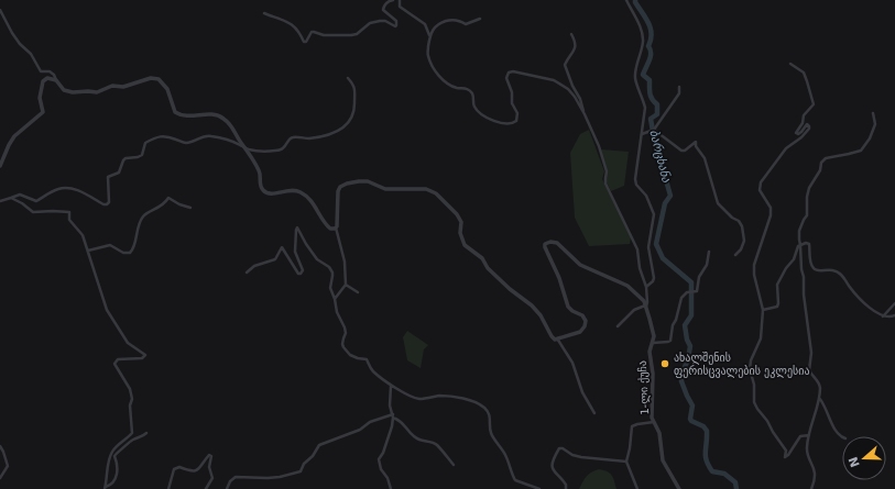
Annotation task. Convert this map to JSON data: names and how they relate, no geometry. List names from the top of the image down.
{
  "streets": {
    "street": ["1-ლი ქუჩა"]
  },
  "water": ["ბარცხანა"],
  "places": ["ახალშენის ფერისცვალების ეკლესია"],
  "north": "left"
}
